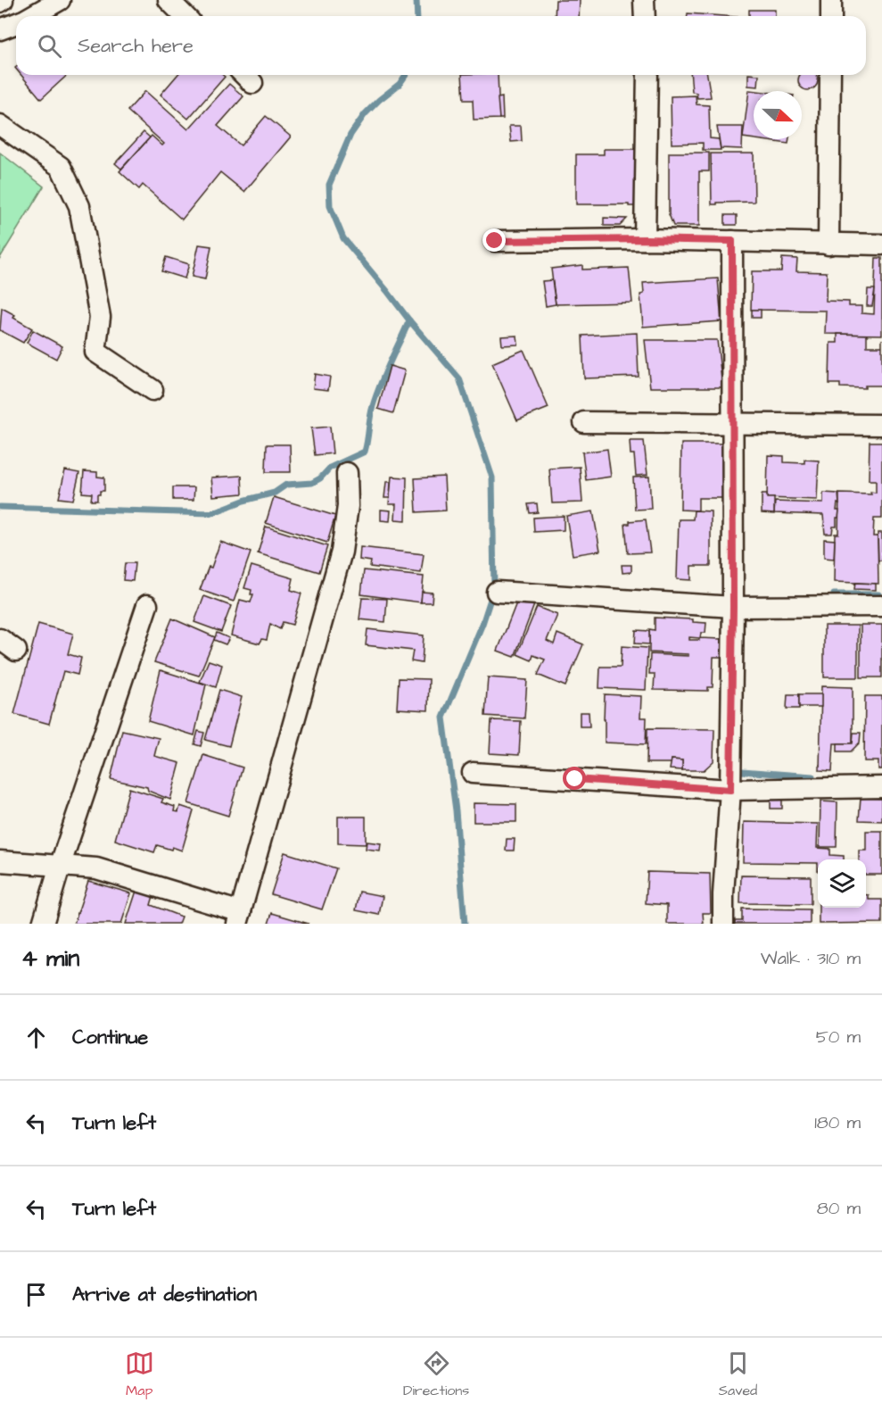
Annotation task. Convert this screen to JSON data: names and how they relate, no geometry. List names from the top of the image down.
{
  "north": "right",
  "page": {
    "search": "Search here",
    "heading": ["4 min", "Walk · 310 m"],
    "list": [
      ["Continue", "50 m"],
      ["Turn left", "180 m"],
      ["Turn left", "80 m"],
      "Arrive at destination"
    ],
    "nav": ["Map", "Directions", "Saved"]
  }
}
